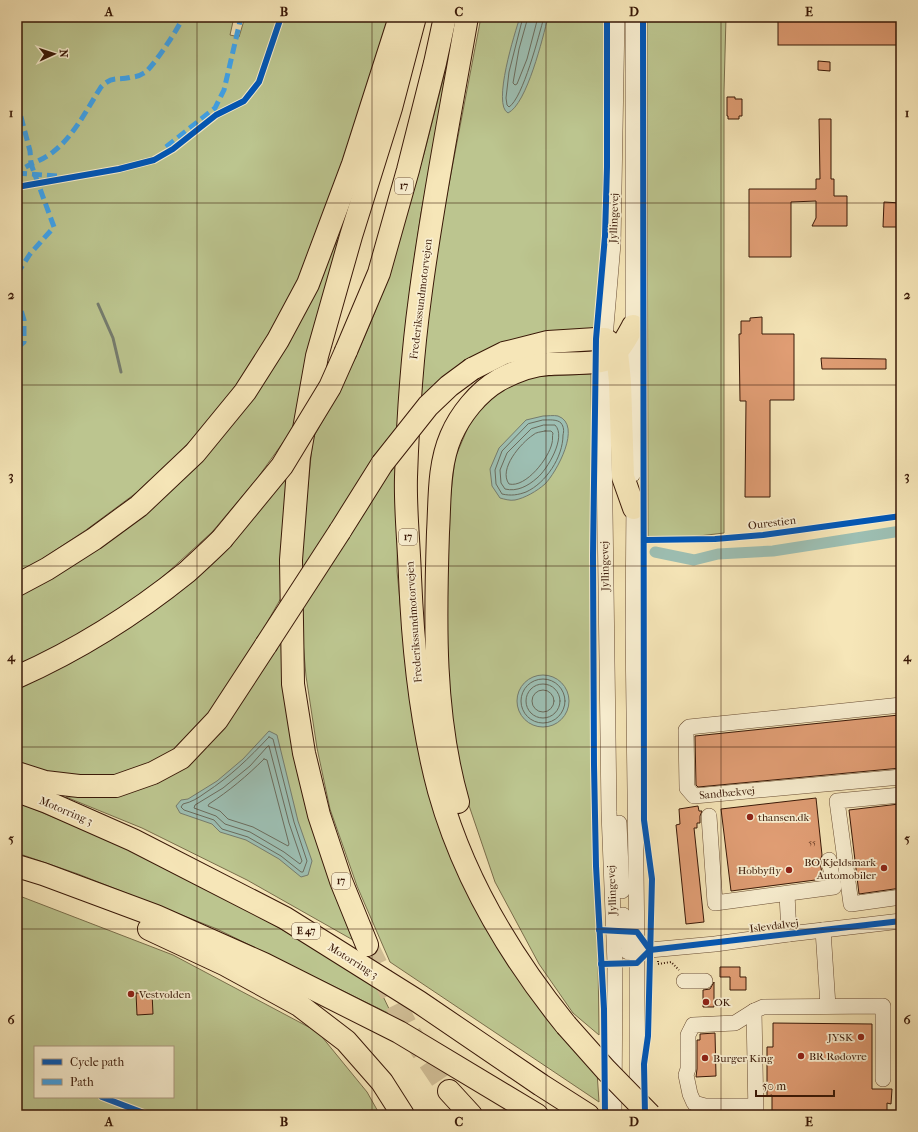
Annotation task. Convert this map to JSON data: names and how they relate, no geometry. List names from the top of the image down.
{
  "streets": {
    "highway": [
      "17",
      "Frederikssundmotorvejen",
      "Motorring 3",
      "E 47"
    ],
    "street": ["Jyllingevej", "Sandbækvej", "Islevdalvej"],
    "cycle path": ["Ourestien"]
  },
  "crossings": [
    ["Jyllingevej", "Islevdalvej"]
  ],
  "places": [
    "thansen.dk",
    "BO Kjeldsmark Automobiler",
    "Hobbyfly",
    "Vestvolden",
    "OK",
    "JYSK",
    "BR Rødovre",
    "Burger King"
  ],
  "house_numbers": ["55"],
  "legend": ["Cycle path", "Path"],
  "scale_bar": "50 m",
  "north": "right",
  "grid": {
    "columns": [
      "A",
      "B",
      "C",
      "D",
      "E"
    ],
    "rows": [
      "1",
      "2",
      "3",
      "4",
      "5",
      "6"
    ]
  }
}
